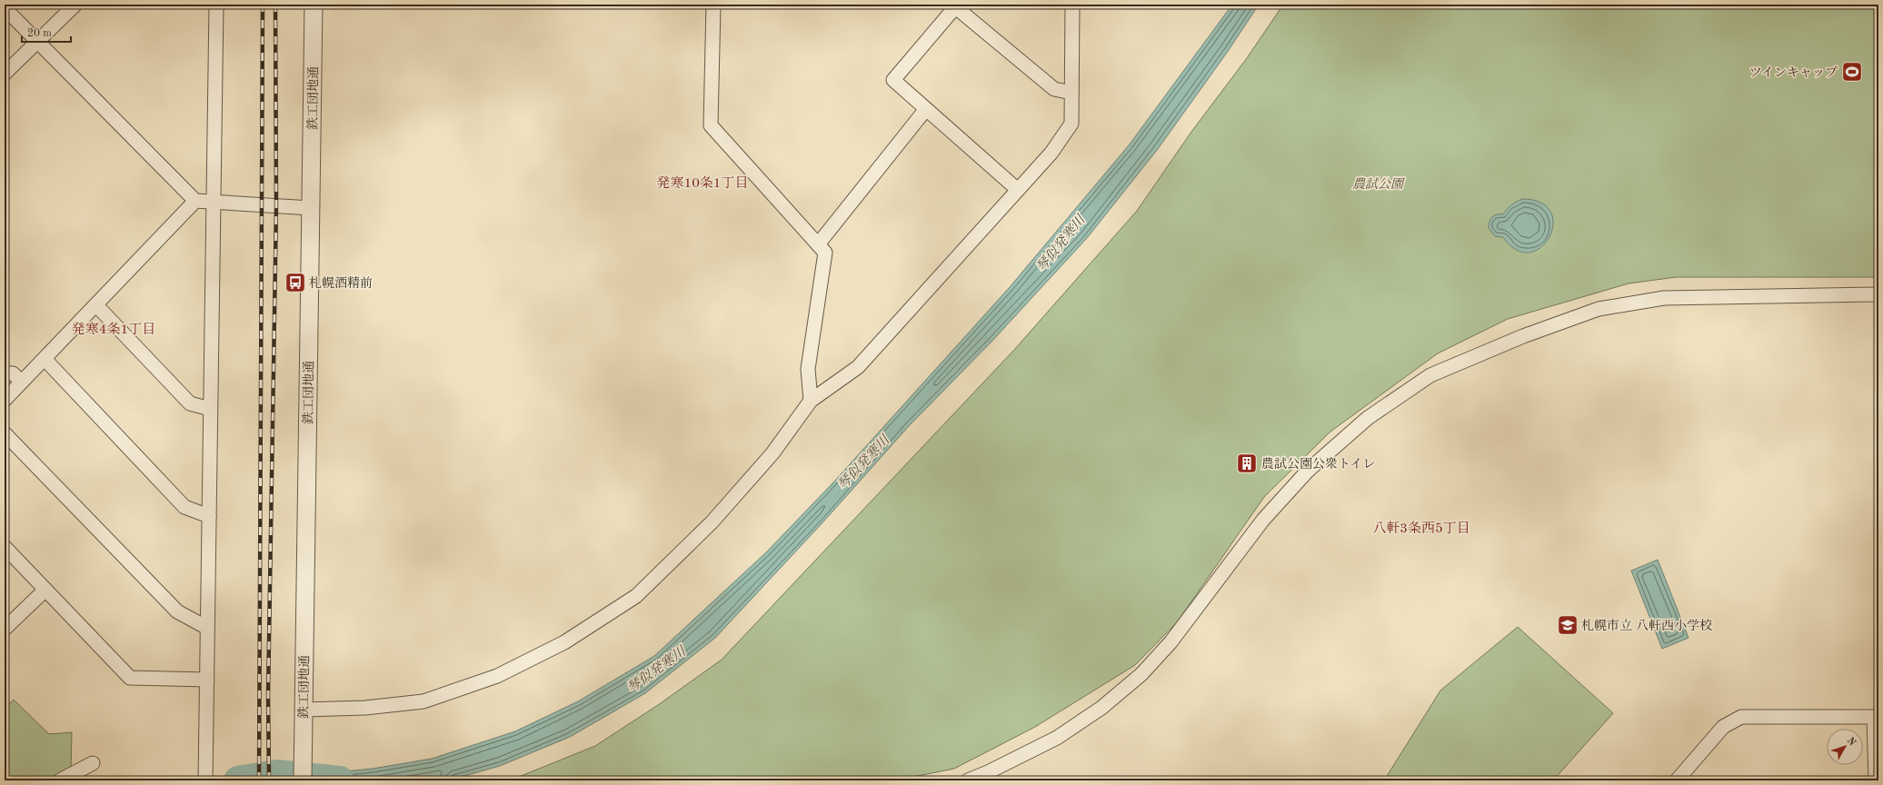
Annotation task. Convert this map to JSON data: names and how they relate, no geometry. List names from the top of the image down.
{
  "streets": {
    "street": ["鉄工団地通"]
  },
  "districts": ["発寒10条1丁目", "発寒4条1丁目", "八軒3条西5丁目"],
  "water": ["琴似発寒川"],
  "parks": ["農試公園"],
  "places": {
    "sports": ["ツインキャップ"],
    "bus stop": ["札幌酒精前"],
    "building": ["農試公園公衆トイレ"],
    "school or university": ["札幌市立 八軒西小学校"]
  },
  "scale_bar": "20 m",
  "north": "top right"
}
